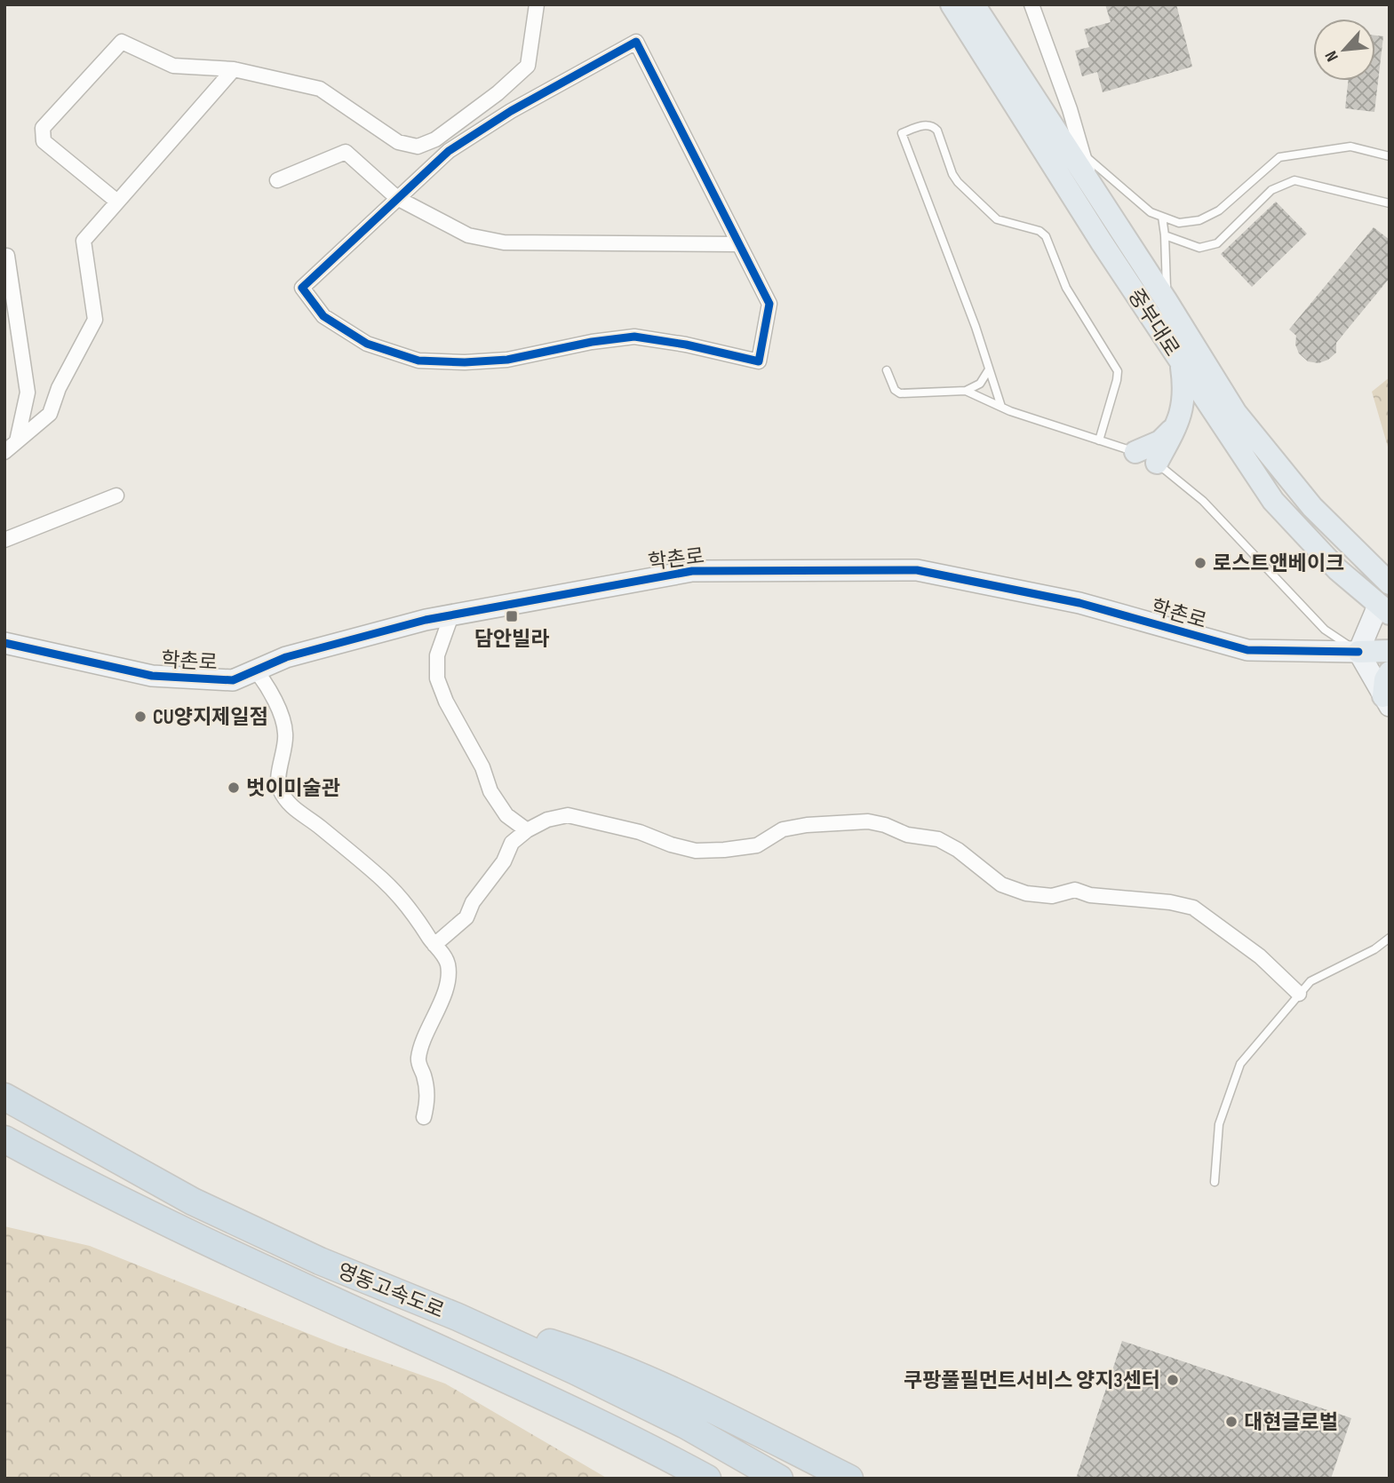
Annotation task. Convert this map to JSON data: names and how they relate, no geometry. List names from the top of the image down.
{
  "streets": {
    "highway": ["영동고속도로"],
    "main road": ["중부대로"],
    "street": ["학촌로"]
  },
  "places": {
    "other": [
      "로스트앤베이크",
      "CU양지제일점",
      "벗이미술관",
      "쿠팡풀필먼트서비스 양지3센터",
      "대현글로벌"
    ],
    "transit": ["담안빌라"]
  },
  "north": "bottom left"
}
